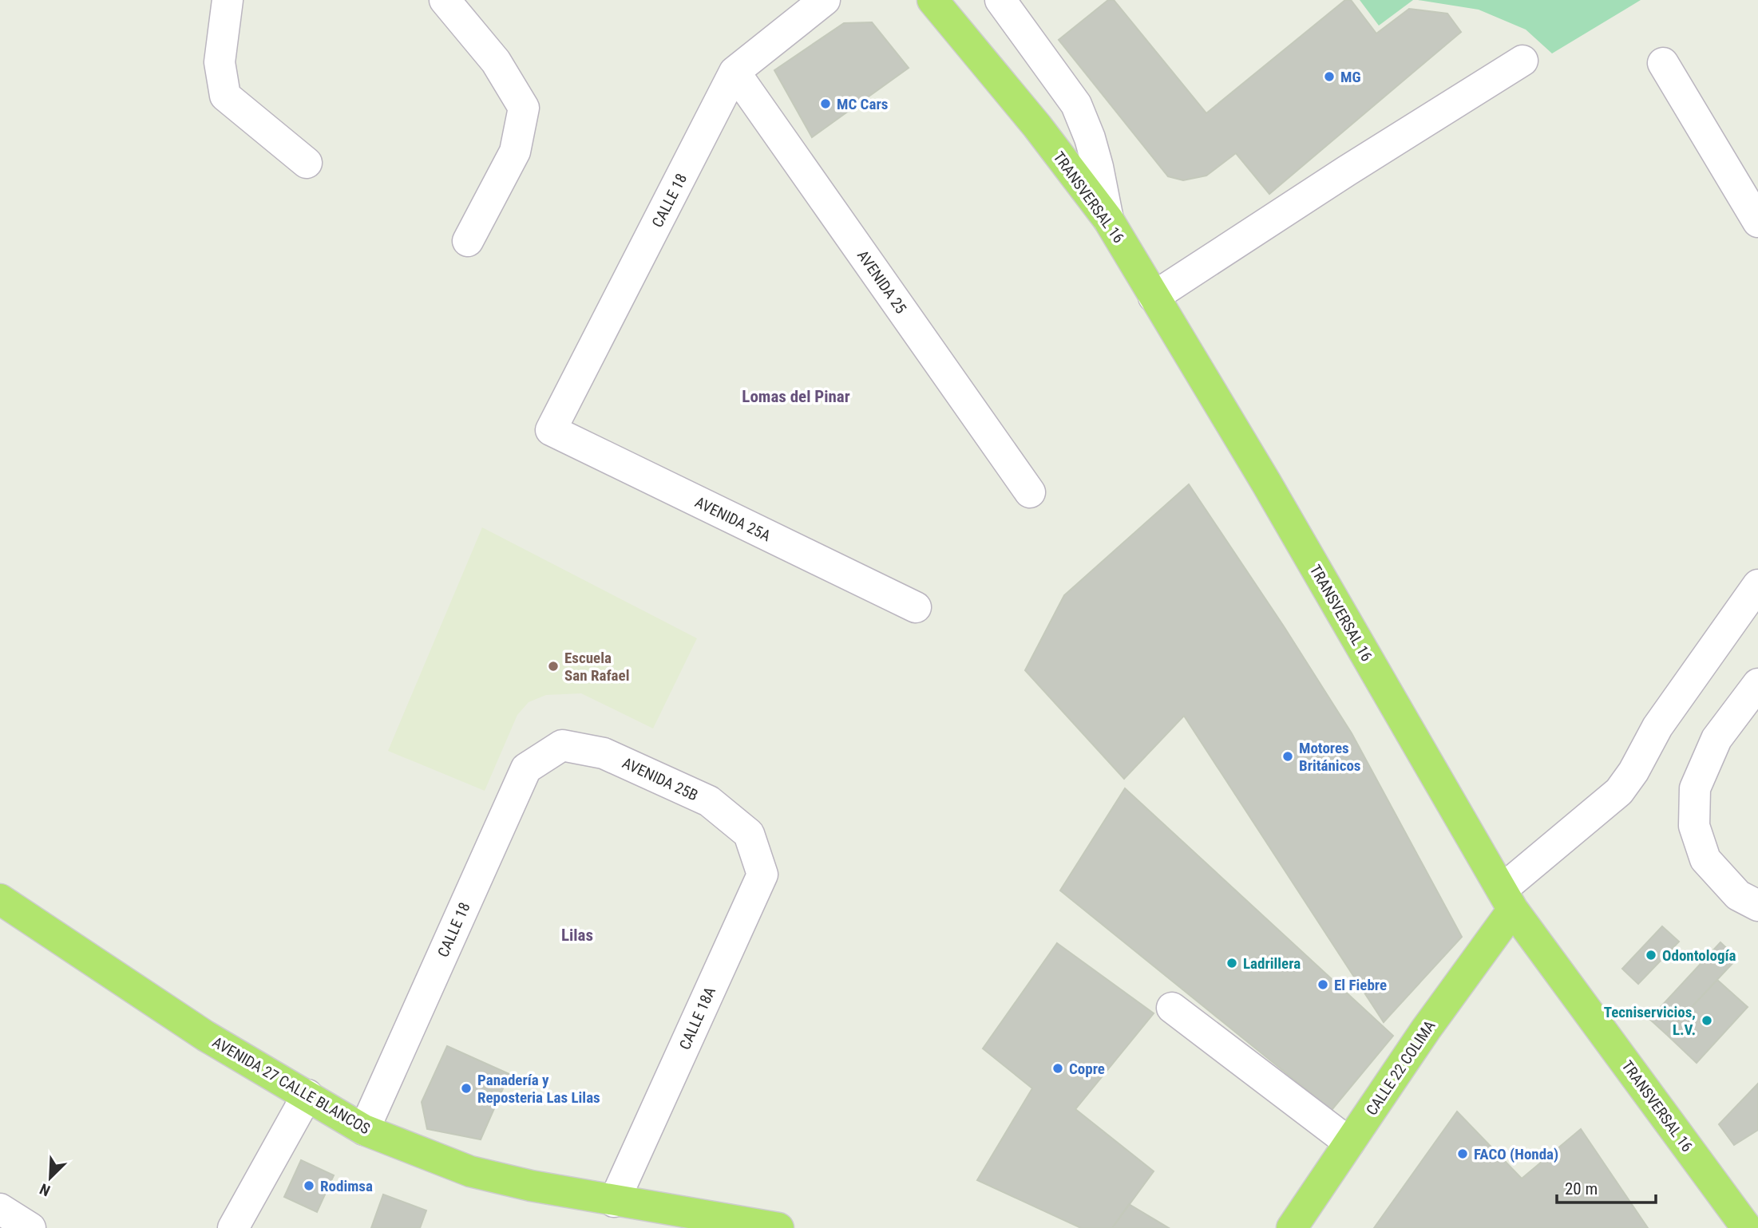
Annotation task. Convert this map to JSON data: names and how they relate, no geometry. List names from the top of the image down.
{
  "streets": {
    "main road": ["TRANSVERSAL 16", "CALLE 22 COLIMA", "AVENIDA 27 CALLE BLANCOS"],
    "street": [
      "CALLE 18",
      "AVENIDA 25",
      "AVENIDA 25A",
      "AVENIDA 25B",
      "CALLE 18A"
    ]
  },
  "crossings": [
    ["TRANSVERSAL 16", "CALLE 22 COLIMA"],
    ["CALLE 18", "AVENIDA 25"],
    ["CALLE 18", "AVENIDA 25A"],
    ["CALLE 18", "AVENIDA 25B"],
    ["CALLE 18", "AVENIDA 27 CALLE BLANCOS"],
    ["AVENIDA 25B", "CALLE 18A"],
    ["CALLE 18A", "AVENIDA 27 CALLE BLANCOS"]
  ],
  "districts": ["Lomas del Pinar", "Lilas"],
  "places": [
    "MG",
    "MC Cars",
    "Escuela San Rafael",
    "Motores Británicos",
    "Odontología",
    "Ladrillera",
    "El Fiebre",
    "Tecniservicios, L.V.",
    "Copre",
    "Panadería y Reposteria Las Lilas",
    "FACO (Honda)",
    "Rodimsa"
  ],
  "scale_bar": "20 m",
  "north": "bottom left"
}
